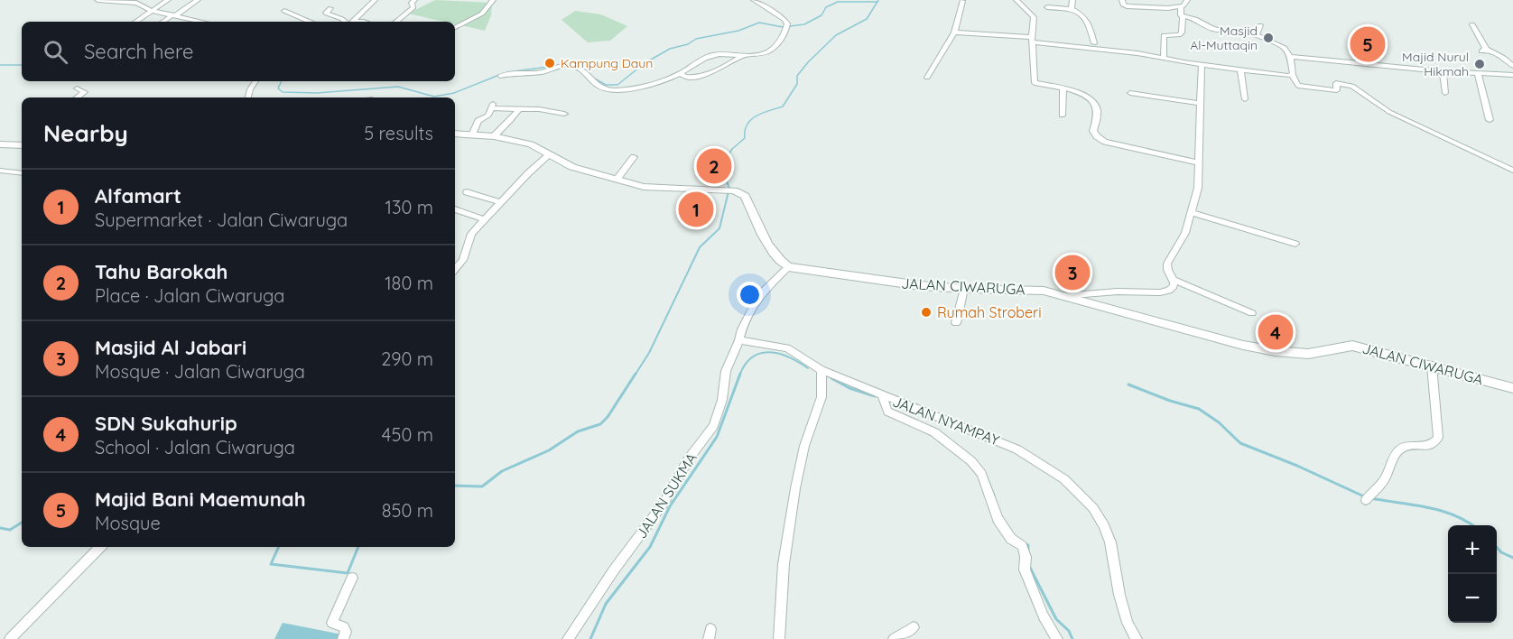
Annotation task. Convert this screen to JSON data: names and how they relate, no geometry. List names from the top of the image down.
{
  "streets": {
    "street": ["JALAN CIWARUGA", "JALAN NYAMPAY", "JALAN SUKMA"]
  },
  "crossings": [
    ["JALAN NYAMPAY", "JALAN SUKMA"]
  ],
  "places": [
    "Masjid Al-Muttaqin",
    "Kampung Daun",
    "Majid Nurul Hikmah",
    "Rumah Stroberi"
  ],
  "page": {
    "search": "Search here",
    "pins": [
      "5",
      "2",
      "1",
      "3",
      "4"
    ],
    "heading": ["Nearby", "5 results"],
    "list": [
      {
        "mark": "1",
        "name": "Alfamart",
        "note": "Supermarket · Jalan Ciwaruga",
        "value": "130 m"
      },
      {
        "mark": "2",
        "name": "Tahu Barokah",
        "note": "Place · Jalan Ciwaruga",
        "value": "180 m"
      },
      {
        "mark": "3",
        "name": "Masjid Al Jabari",
        "note": "Mosque · Jalan Ciwaruga",
        "value": "290 m"
      },
      {
        "mark": "4",
        "name": "SDN Sukahurip",
        "note": "School · Jalan Ciwaruga",
        "value": "450 m"
      },
      {
        "mark": "5",
        "name": "Majid Bani Maemunah",
        "note": "Mosque",
        "value": "850 m"
      }
    ],
    "map_buttons": ["+", "−"]
  }
}
